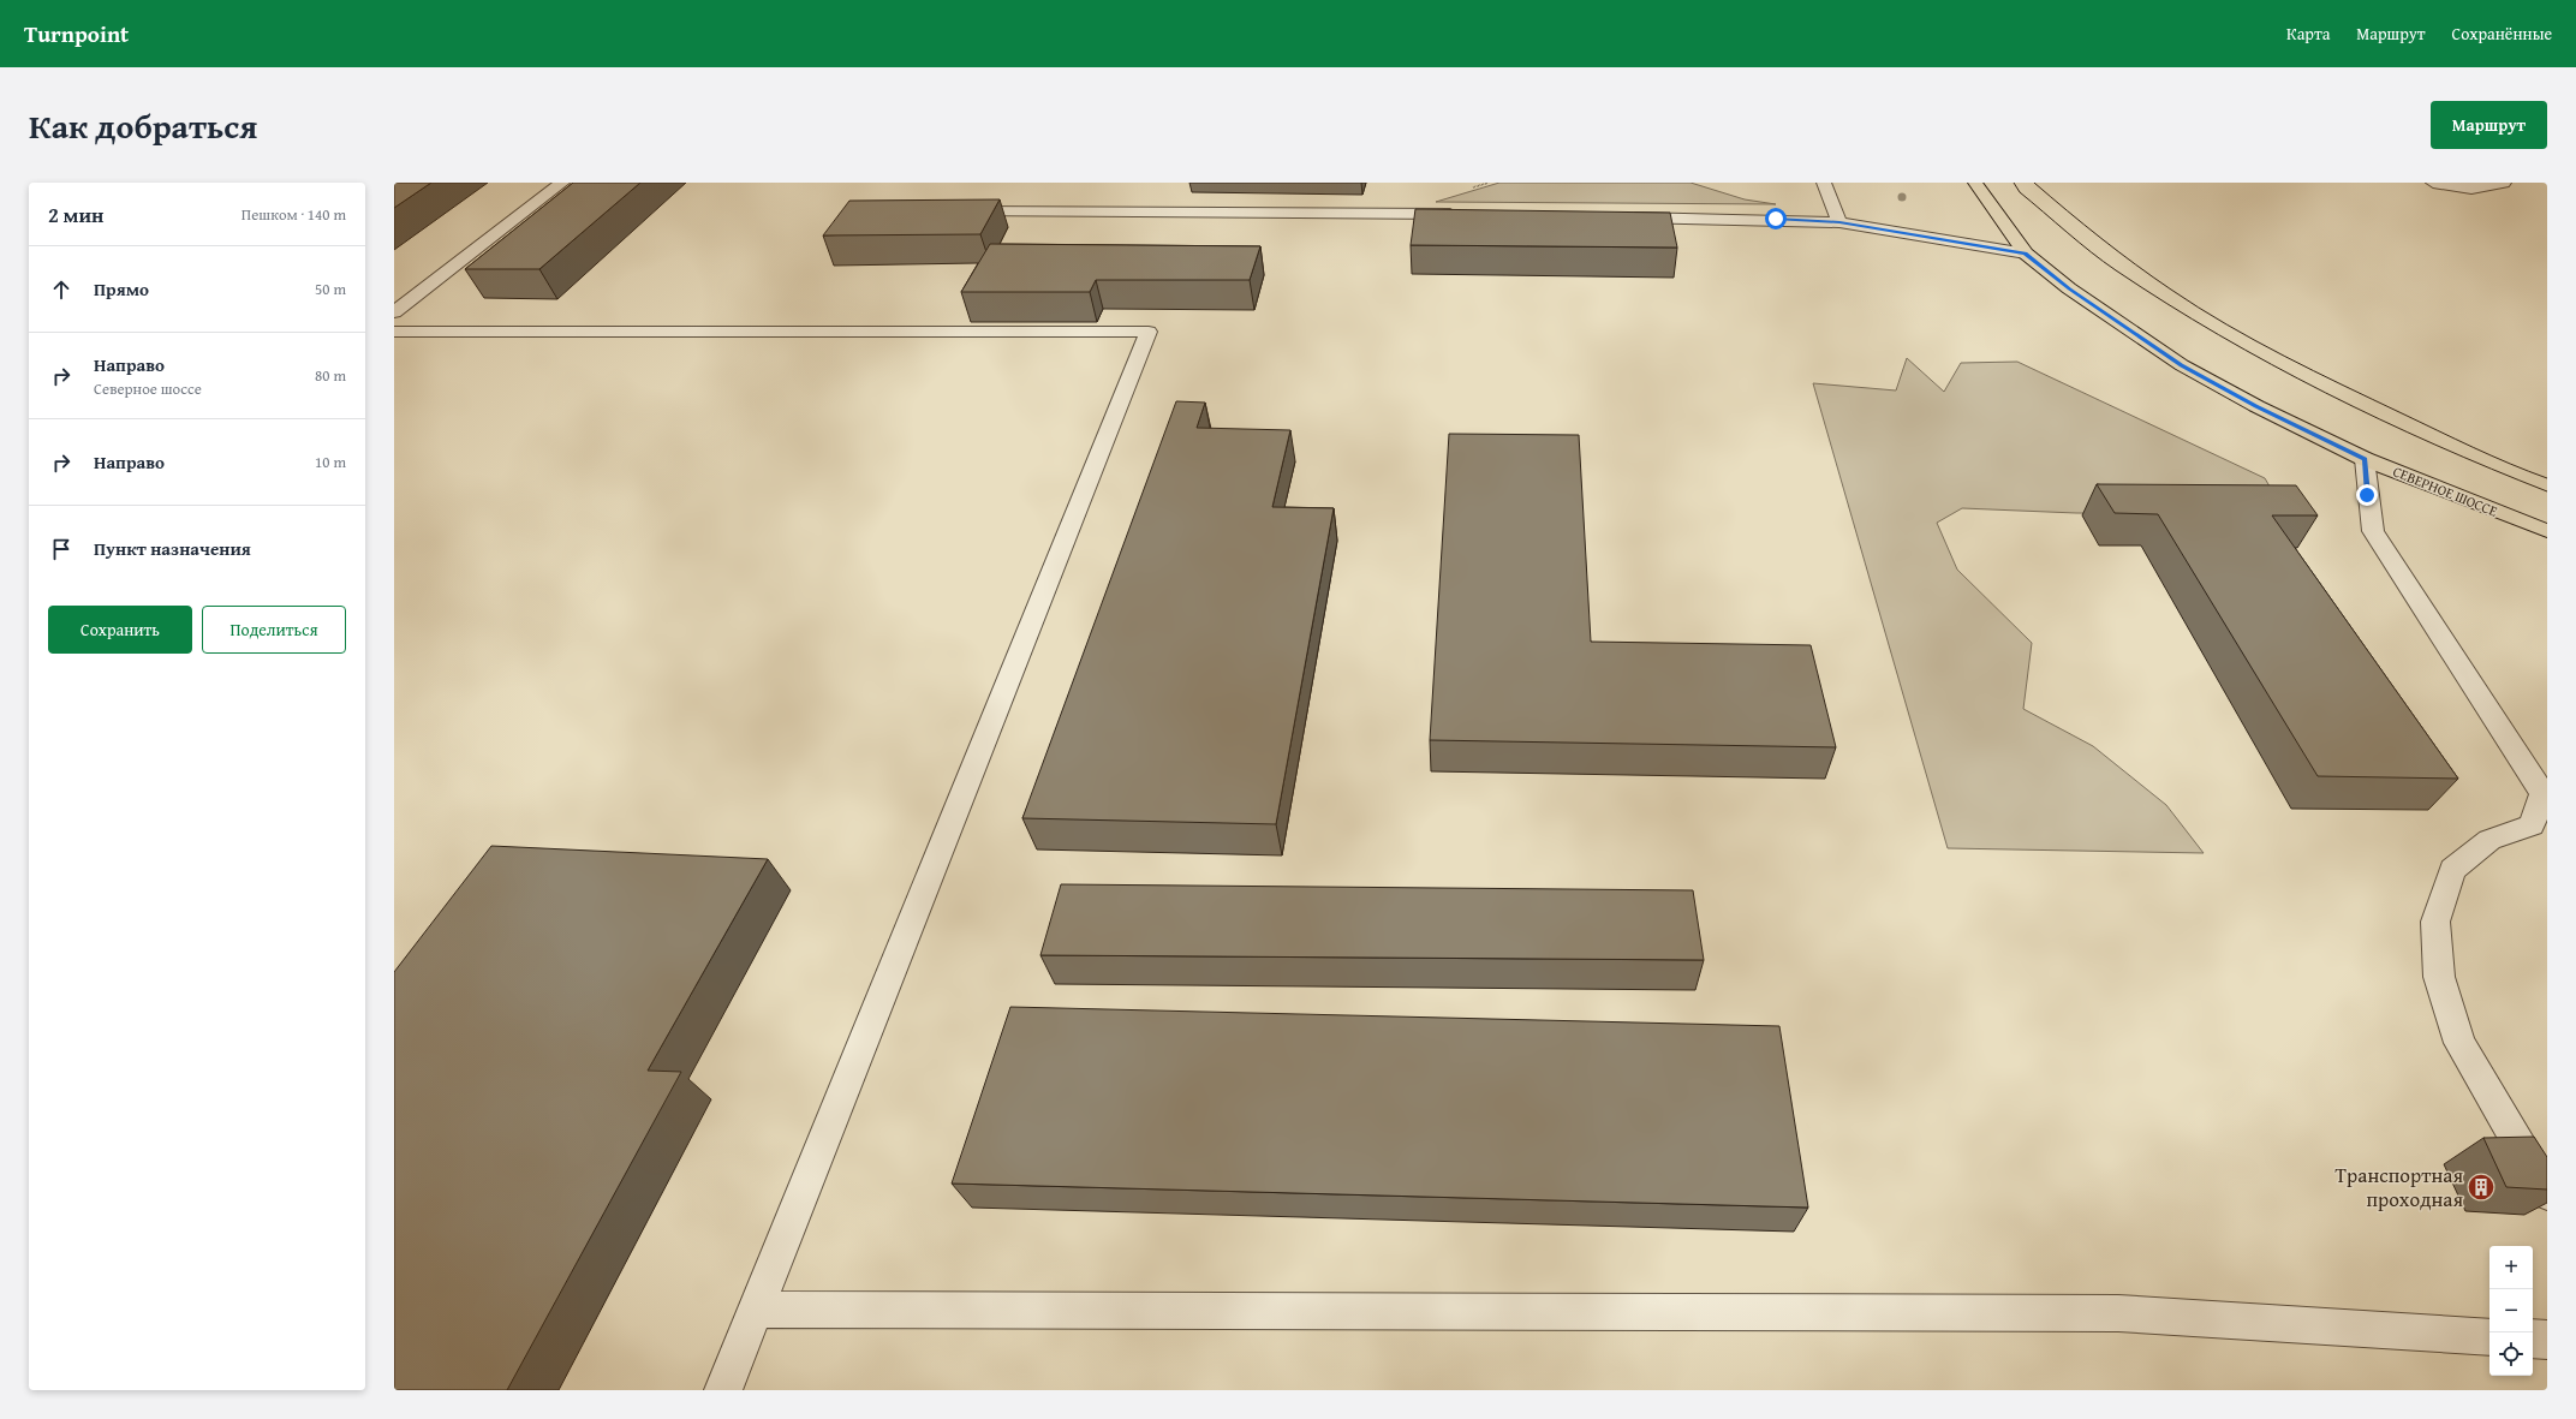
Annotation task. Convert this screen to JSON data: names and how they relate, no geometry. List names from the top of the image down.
{
  "streets": {
    "main road": ["СЕВЕРНОЕ ШОССЕ"]
  },
  "places": {
    "building": ["Транспортная проходная"]
  },
  "page": {
    "header": "Turnpoint",
    "nav": ["Карта", "Маршрут", "Сохранённые"],
    "title": "Как добраться",
    "buttons": [
      "Маршрут",
      ["Сохранить", "Поделиться"]
    ],
    "heading": ["2 мин", "Пешком · 140 m"],
    "list": [
      ["Прямо", "50 m"],
      ["Направо", "Северное шоссе", "80 m"],
      ["Направо", "10 m"],
      "Пункт назначения"
    ],
    "map_buttons": ["+", "−"]
  }
}
